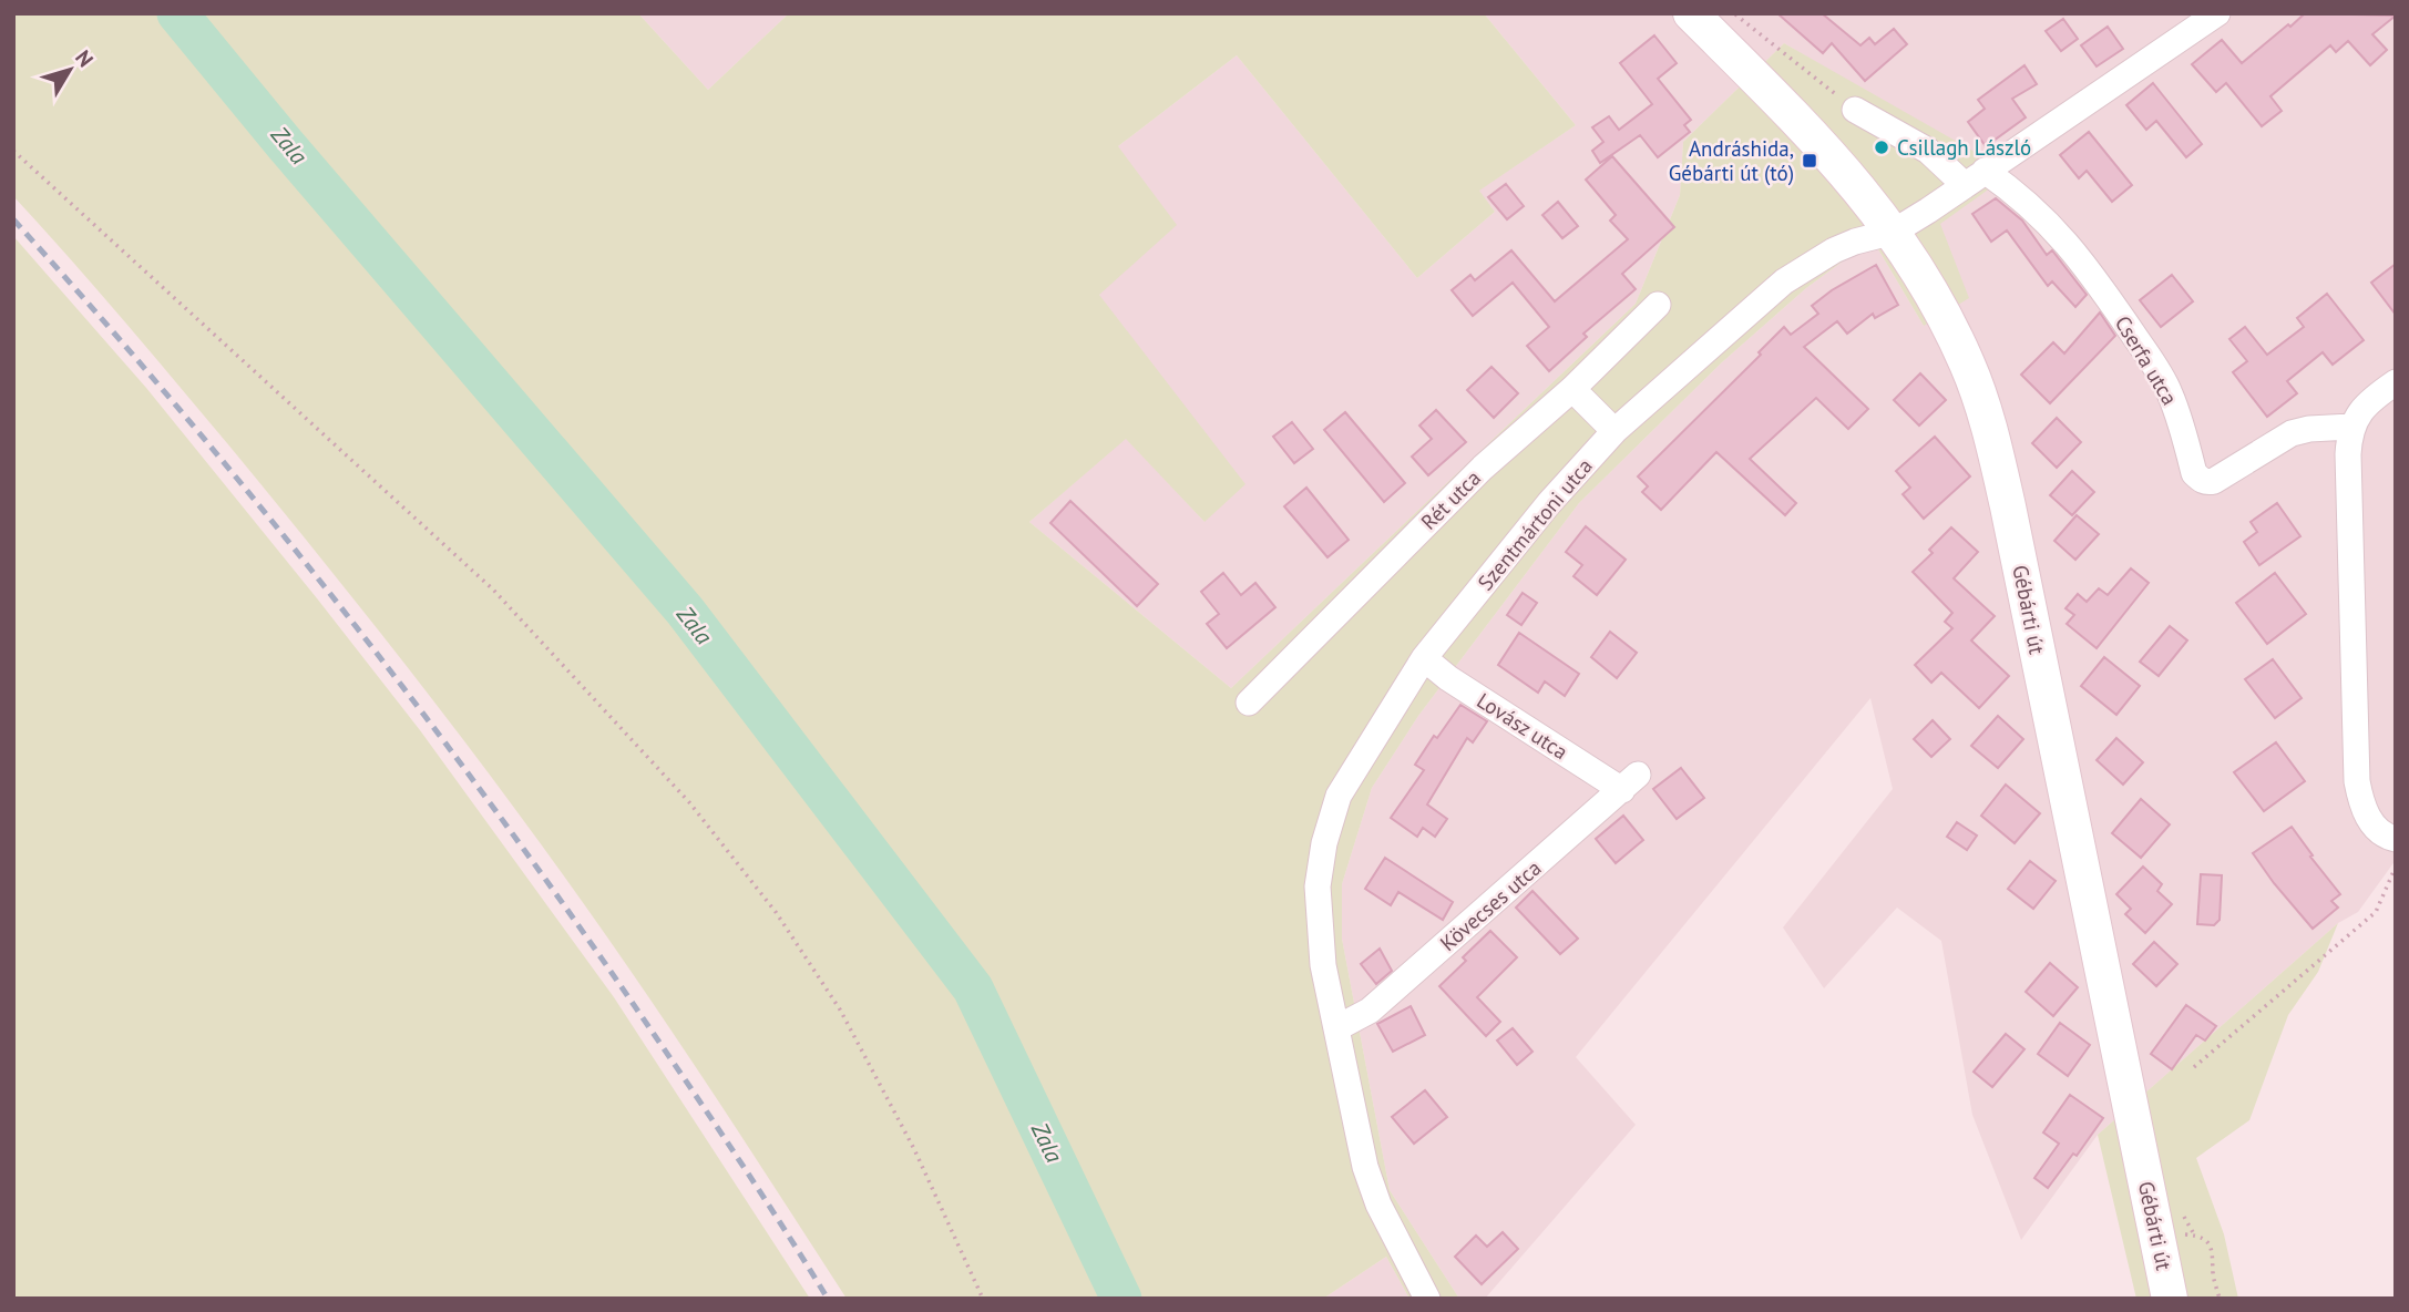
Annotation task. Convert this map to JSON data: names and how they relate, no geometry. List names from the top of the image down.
{
  "streets": {
    "main road": ["Gébárti út"],
    "street": [
      "Cserfa utca",
      "Rét utca",
      "Szentmártoni utca",
      "Lovász utca",
      "Kövecses utca"
    ]
  },
  "crossings": [
    ["Cserfa utca", "Szentmártoni utca"],
    ["Szentmártoni utca", "Gébárti út"],
    ["Szentmártoni utca", "Lovász utca"],
    ["Szentmártoni utca", "Kövecses utca"],
    ["Lovász utca", "Kövecses utca"]
  ],
  "water": ["Zala"],
  "places": {
    "other": ["Csillagh László"],
    "transit": ["Andráshida, Gébárti út (tó)"]
  },
  "north": "top right"
}
